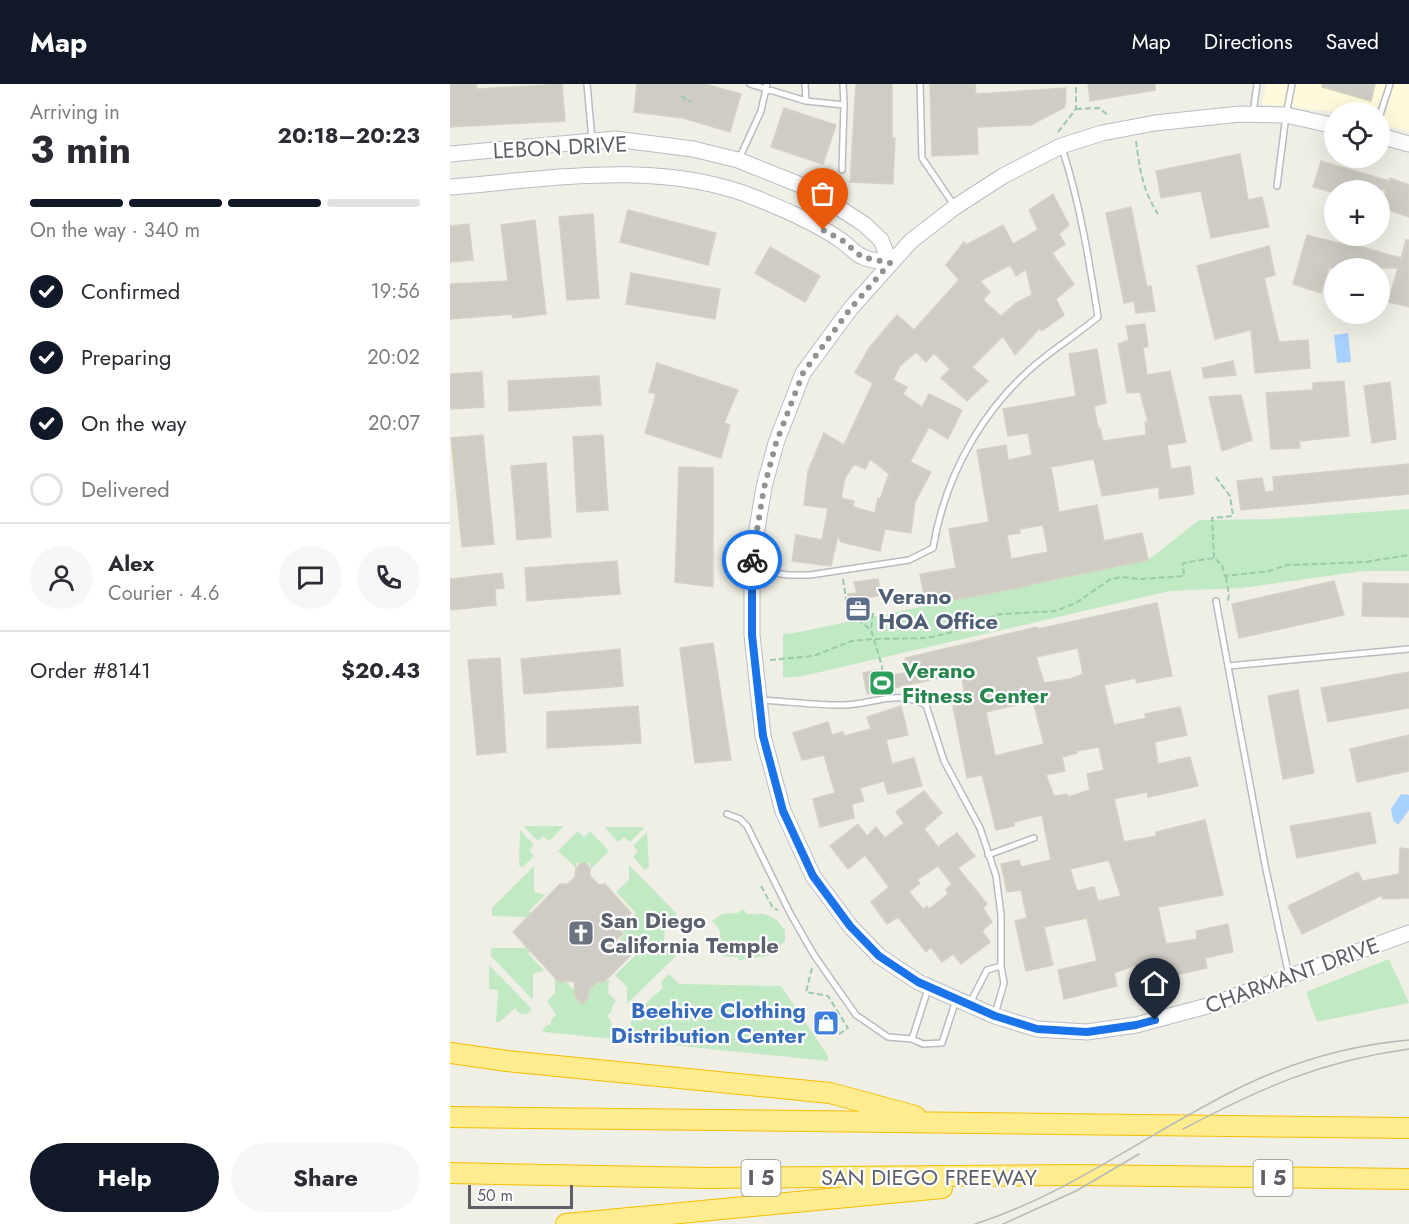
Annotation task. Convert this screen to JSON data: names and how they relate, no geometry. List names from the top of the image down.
{
  "streets": {
    "highway": ["SAN DIEGO FREEWAY", "I 5"],
    "street": ["LEBON DRIVE", "CHARMANT DRIVE"]
  },
  "crossings": [
    ["LEBON DRIVE", "CHARMANT DRIVE"]
  ],
  "places": {
    "office": ["Verano HOA Office"],
    "sports": ["Verano Fitness Center"],
    "church": ["San Diego California Temple"],
    "shop": ["Beehive Clothing Distribution Center"]
  },
  "scale_bar": "50 m",
  "page": {
    "header": "Map",
    "nav": ["Map", "Directions", "Saved"],
    "heading": ["3 min", "Arriving in", "20:18–20:23"],
    "panel": [
      "Alex",
      "Courier · 4.6",
      "Order #8141",
      "$20.43"
    ],
    "map_buttons": ["+", "−"],
    "bar": "On the way · 340 m",
    "list": [
      ["Confirmed", "19:56"],
      ["Preparing", "20:02"],
      ["On the way", "20:07"],
      "Delivered"
    ],
    "buttons": ["Help", "Share"],
    "scale": "50 m"
  }
}
